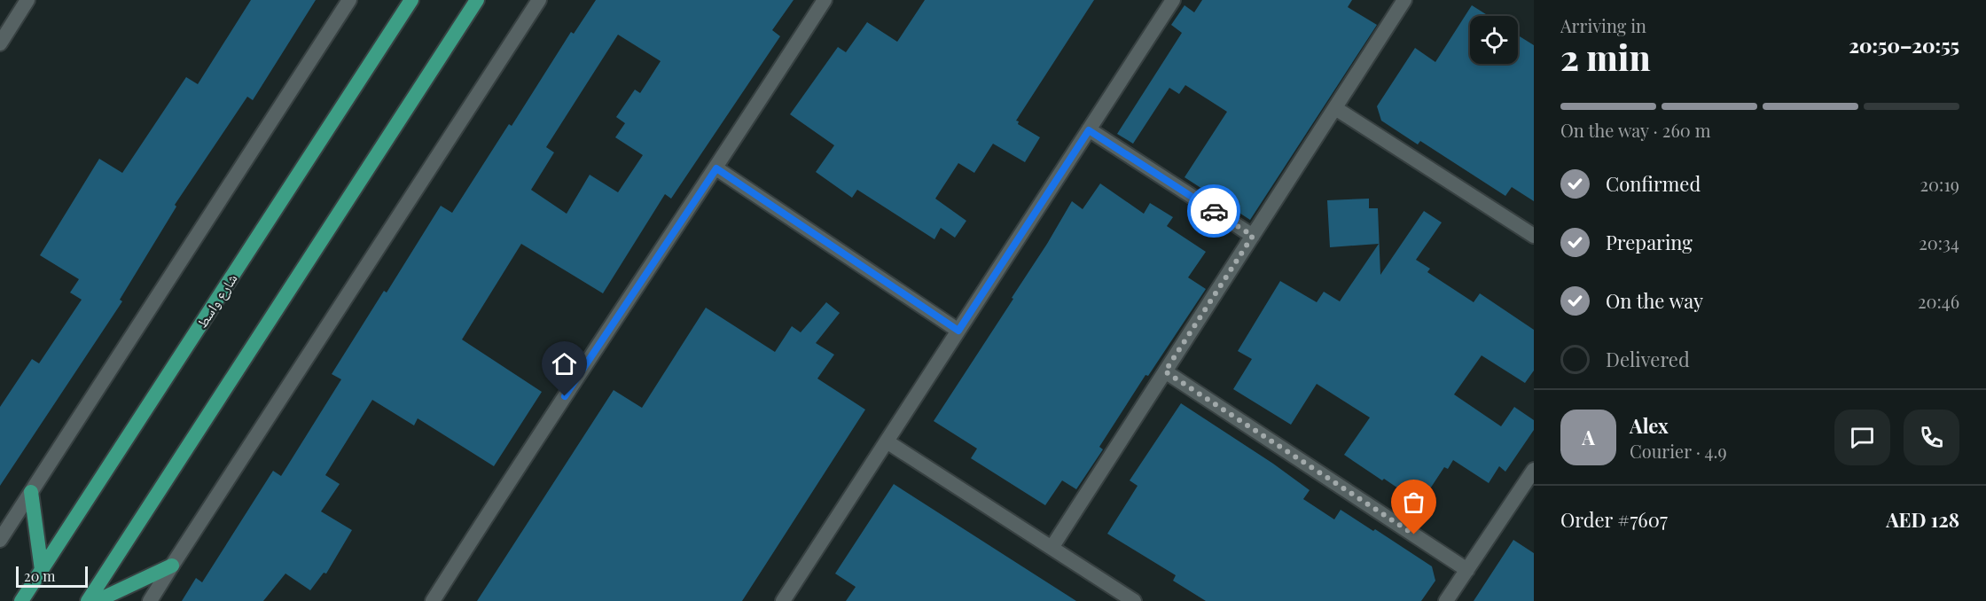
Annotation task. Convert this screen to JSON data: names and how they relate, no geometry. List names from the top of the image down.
{
  "streets": {
    "main road": ["شارع واسط"]
  },
  "scale_bar": "20 m",
  "page": {
    "heading": ["2 min", "Arriving in", "20:50–20:55"],
    "panel": [
      "Alex",
      "Courier · 4.9",
      "Order #7607",
      "AED 128"
    ],
    "bar": "On the way · 260 m",
    "list": [
      ["Confirmed", "20:19"],
      ["Preparing", "20:34"],
      ["On the way", "20:46"],
      "Delivered"
    ],
    "round": "A",
    "scale": "20 m"
  }
}
